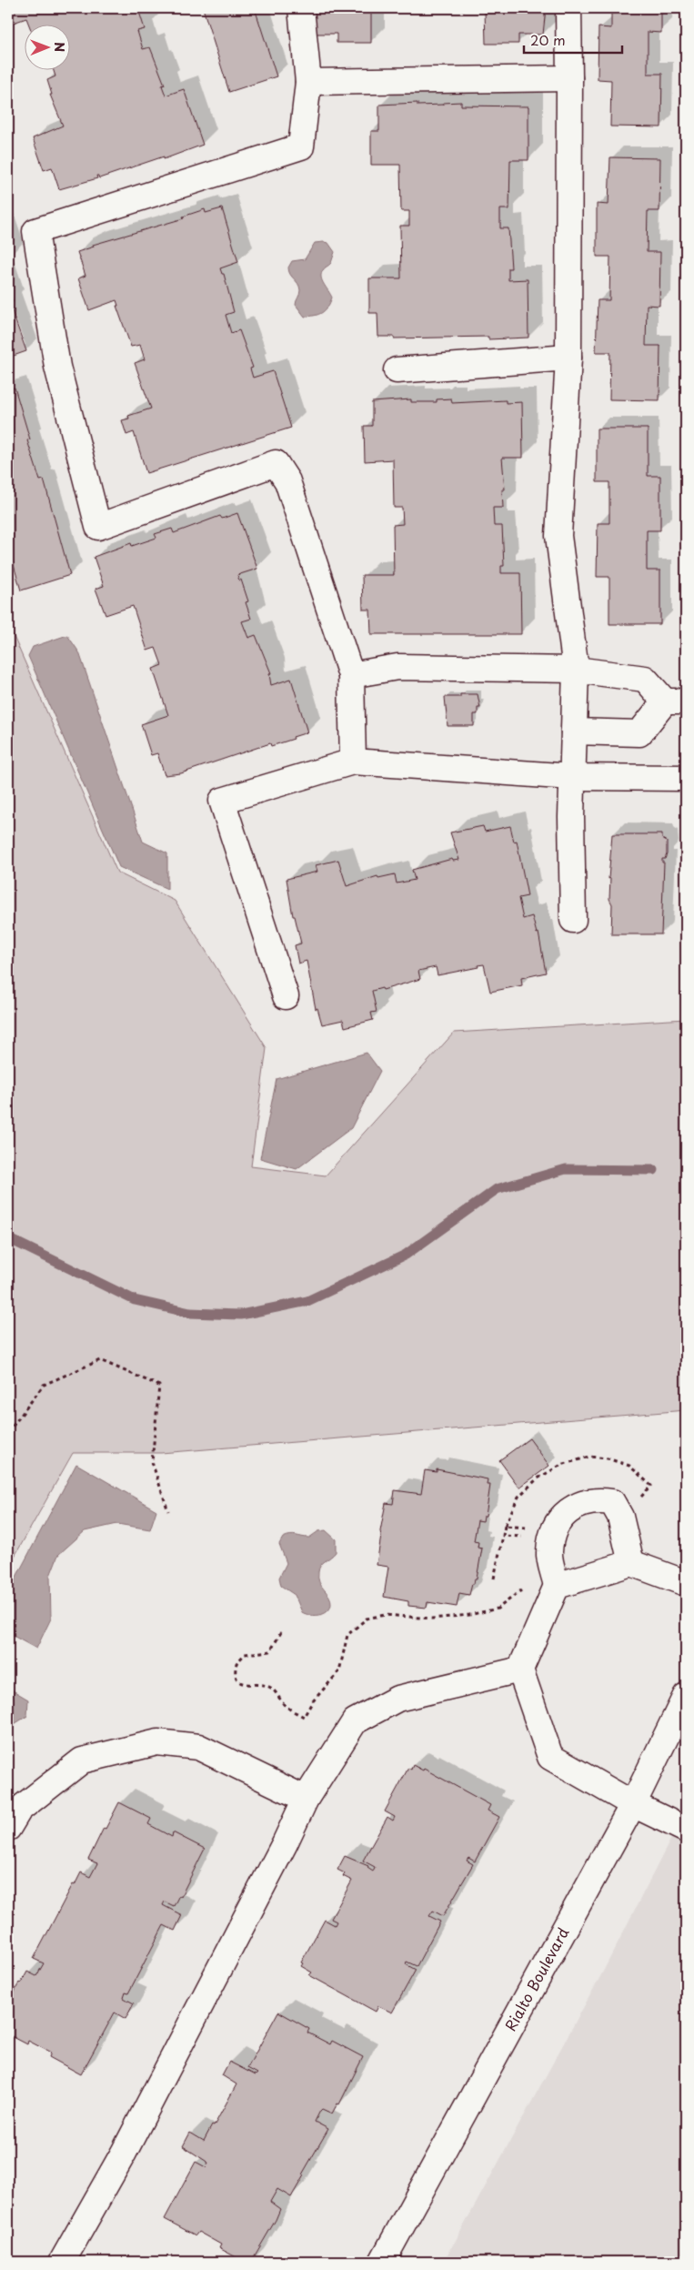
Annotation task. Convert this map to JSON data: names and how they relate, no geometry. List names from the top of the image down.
{
  "streets": {
    "street": ["Rialto Boulevard"]
  },
  "scale_bar": "20 m",
  "north": "right"
}
